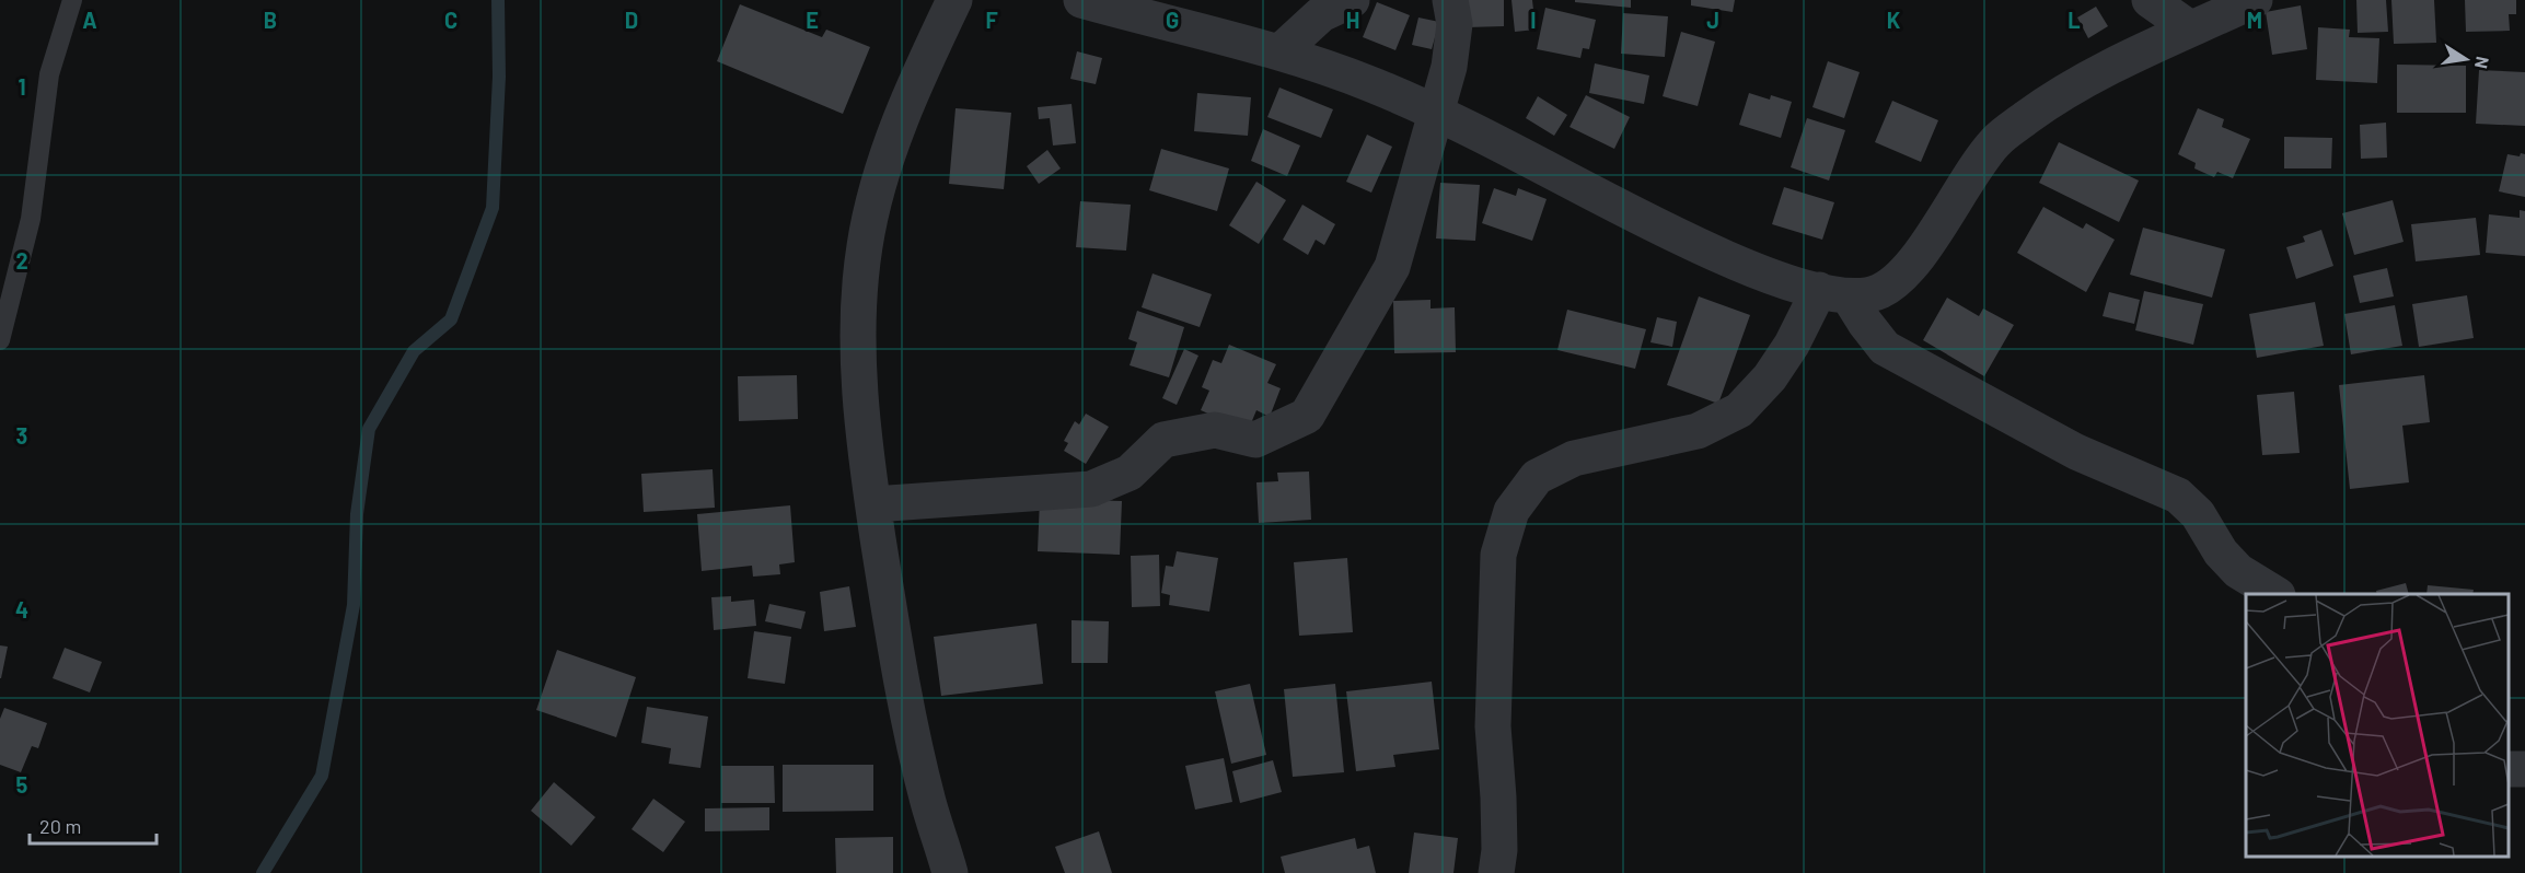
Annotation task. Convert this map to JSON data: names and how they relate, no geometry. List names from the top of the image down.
{
  "scale_bar": "20 m",
  "north": "right",
  "grid": {
    "columns": [
      "A",
      "B",
      "C",
      "D",
      "E",
      "F",
      "G",
      "H",
      "I",
      "J",
      "K",
      "L",
      "M"
    ],
    "rows": [
      "1",
      "2",
      "3",
      "4",
      "5"
    ]
  }
}
